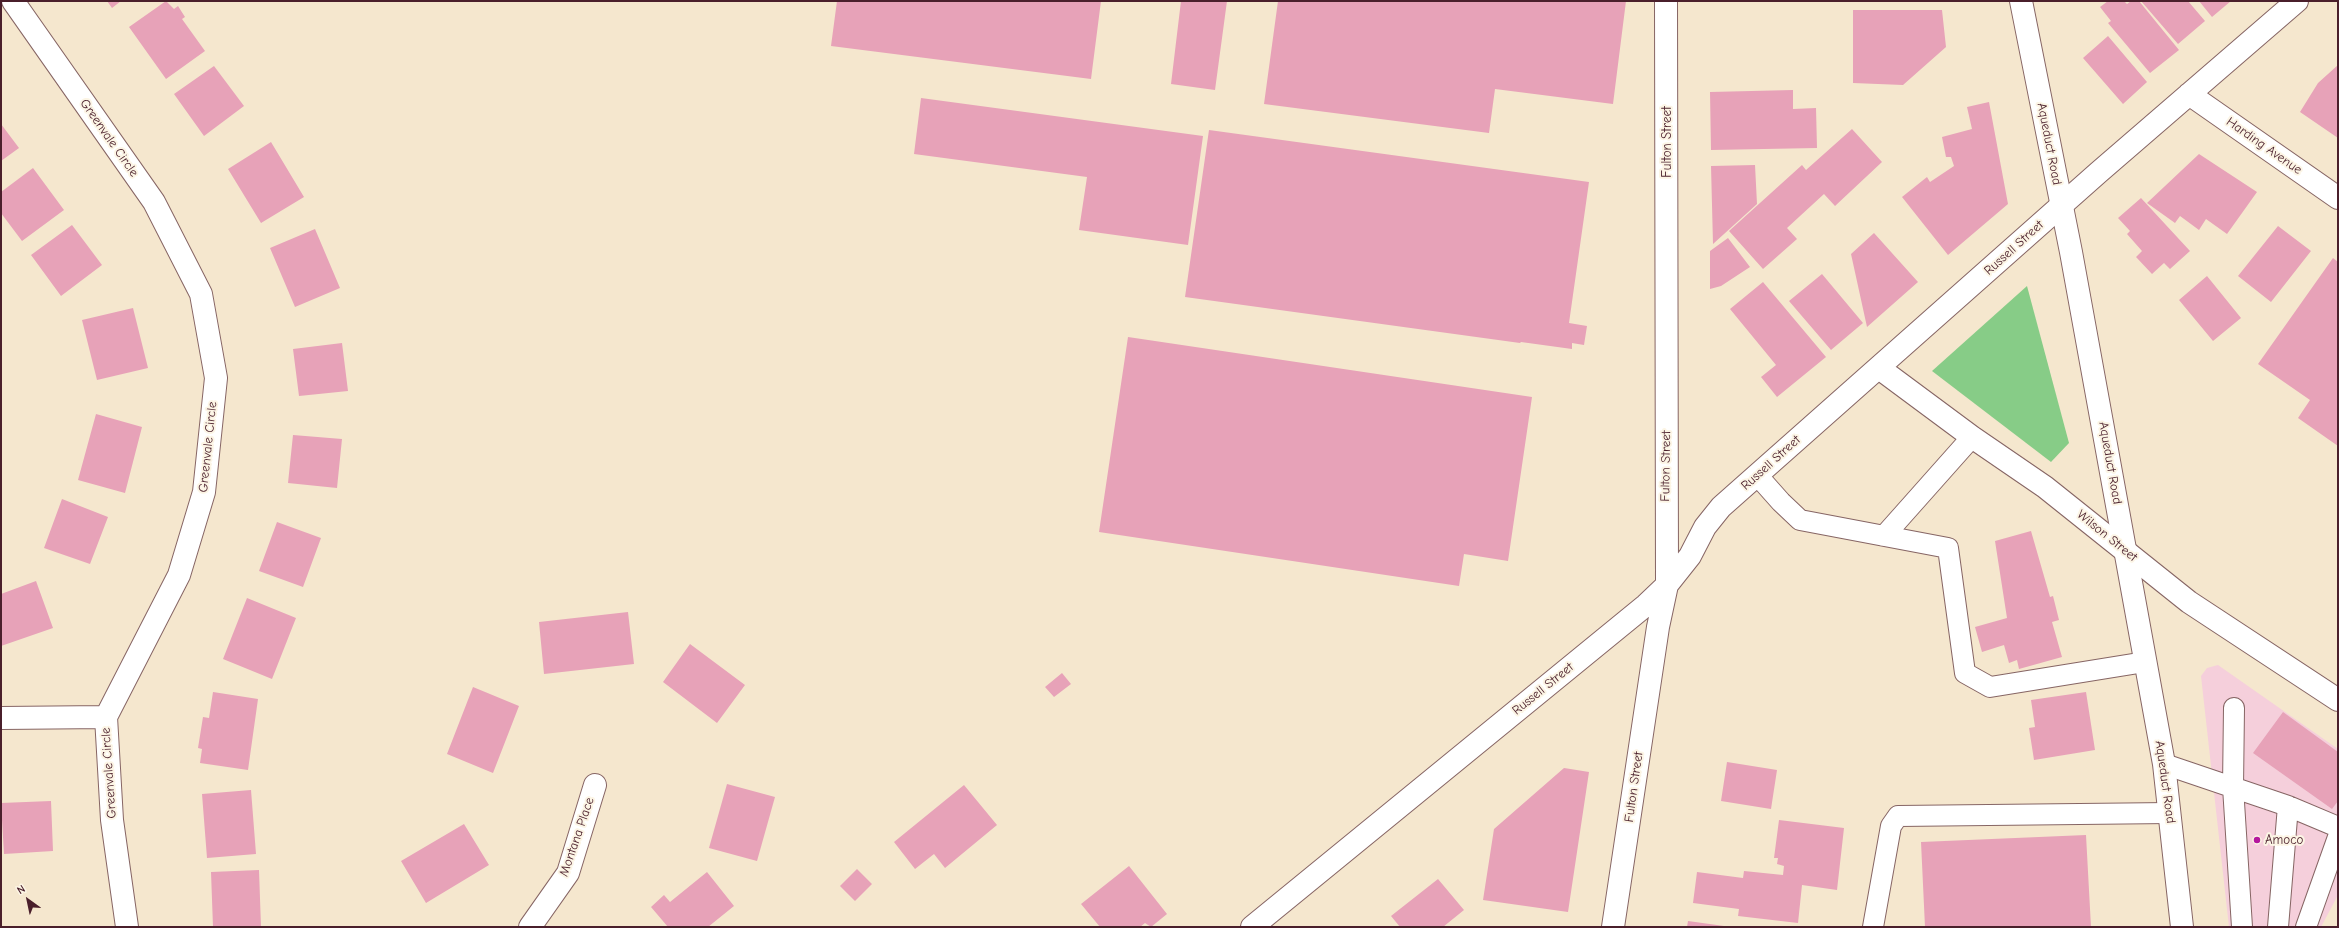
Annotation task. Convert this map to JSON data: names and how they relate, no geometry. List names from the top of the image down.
{
  "streets": {
    "street": [
      "Greenvale Circle",
      "Fulton Street",
      "Aqueduct Road",
      "Harding Avenue",
      "Russell Street",
      "Wilson Street",
      "Montana Place"
    ]
  },
  "crossings": [
    ["Fulton Street", "Russell Street"],
    ["Aqueduct Road", "Russell Street"],
    ["Aqueduct Road", "Wilson Street"],
    ["Harding Avenue", "Russell Street"],
    ["Russell Street", "Wilson Street"]
  ],
  "places": ["Amoco"],
  "north": "top left"
}
